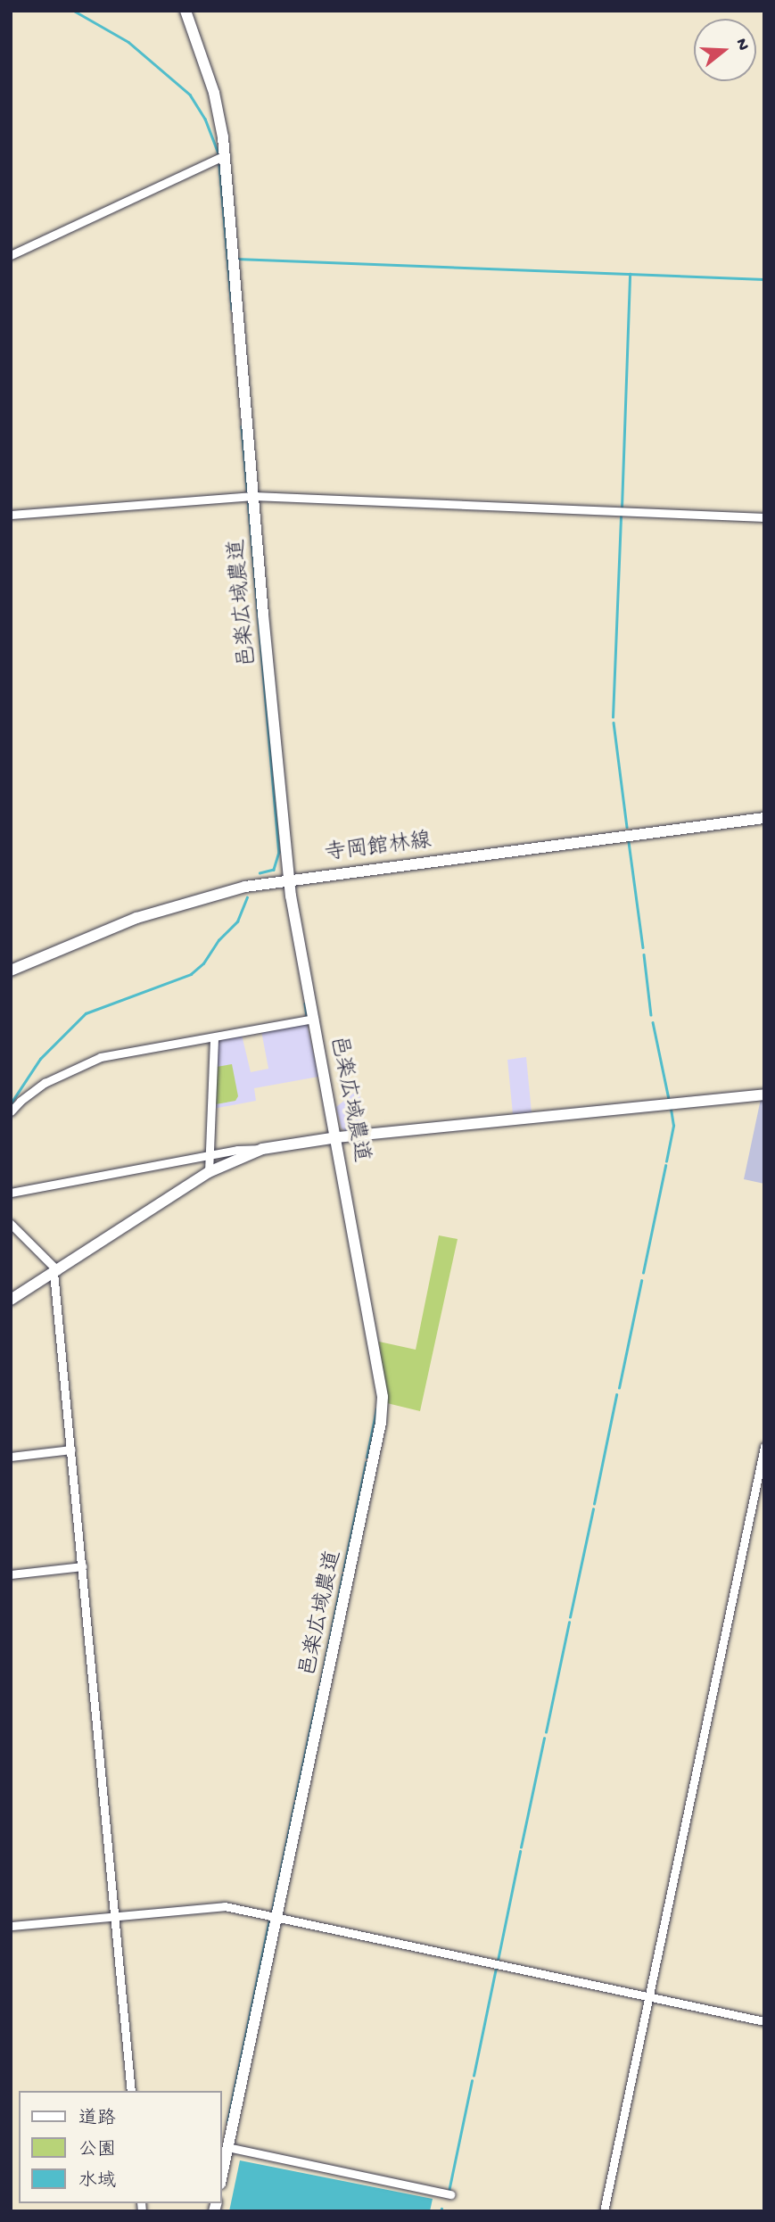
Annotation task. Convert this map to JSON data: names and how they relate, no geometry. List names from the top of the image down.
{
  "streets": {
    "street": ["邑楽広域農道", "寺岡館林線"]
  },
  "crossings": [
    ["邑楽広域農道", "寺岡館林線"]
  ],
  "legend": ["道路", "公園", "水域"],
  "north": "right"
}
